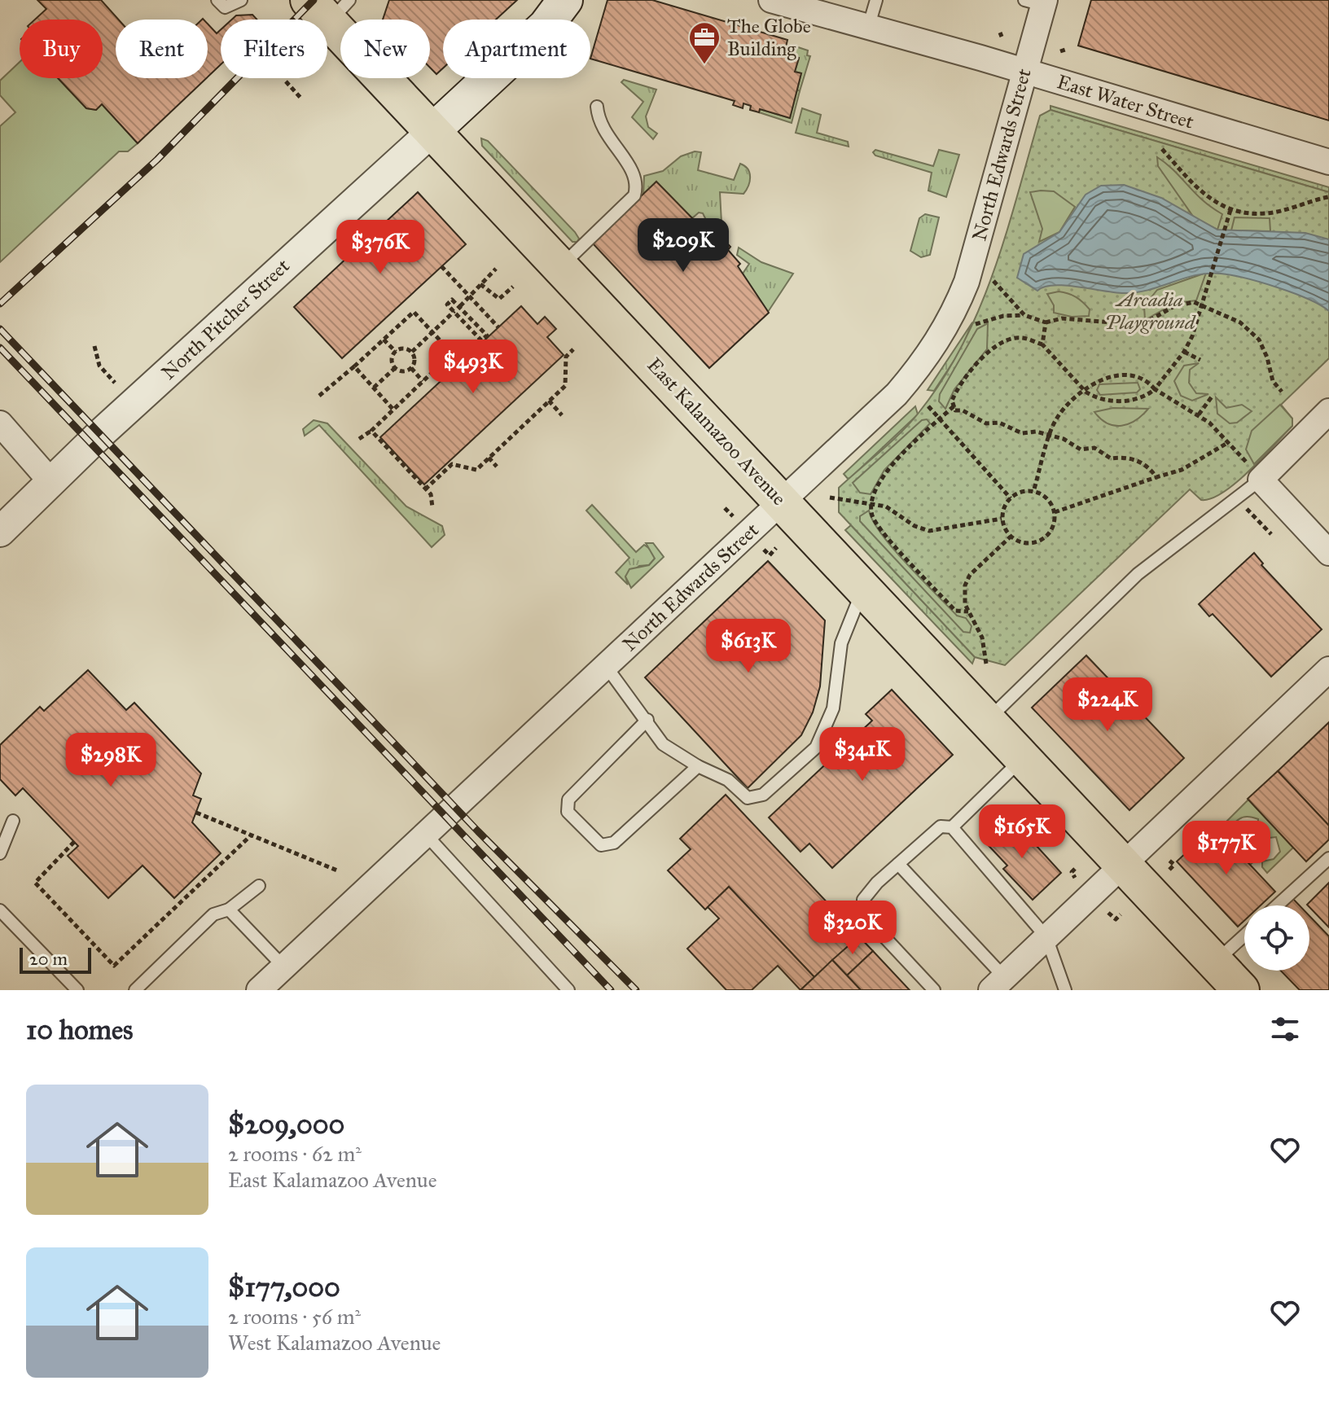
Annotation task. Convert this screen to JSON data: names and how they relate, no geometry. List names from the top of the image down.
{
  "streets": {
    "main road": ["North Pitcher Street", "East Kalamazoo Avenue"],
    "street": ["East Water Street", "North Edwards Street"]
  },
  "crossings": [
    ["East Water Street", "North Edwards Street"],
    ["North Edwards Street", "East Kalamazoo Avenue"],
    ["North Pitcher Street", "East Kalamazoo Avenue"]
  ],
  "parks": ["Arcadia Playground"],
  "places": {
    "office": ["The Globe Building"]
  },
  "scale_bar": "20 m",
  "page": {
    "chip": [
      "Buy",
      "Rent",
      "Filters",
      "New",
      "Apartment"
    ],
    "price": [
      "$209K",
      "$376K",
      "$493K",
      "$613K",
      "$224K",
      "$341K",
      "$298K",
      "$165K",
      "$177K",
      "$320K"
    ],
    "scale": "20 m",
    "heading": "10 homes",
    "list": [
      {
        "name": "$209,000",
        "note": "2 rooms · 62 m² · East Kalamazoo Avenue"
      },
      {
        "name": "$177,000",
        "note": "2 rooms · 56 m² · West Kalamazoo Avenue"
      }
    ]
  }
}
